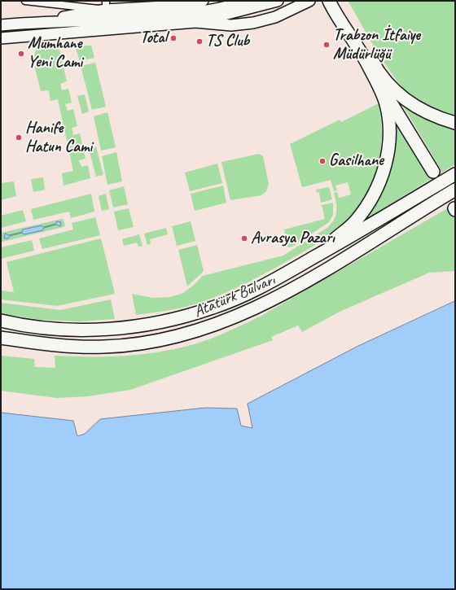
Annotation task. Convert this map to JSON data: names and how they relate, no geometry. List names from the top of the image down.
{
  "streets": {
    "highway": ["Atatürk Bulvarı"]
  },
  "places": [
    "Total",
    "TS Club",
    "Trabzon İtfaiye Müdürlüğü",
    "Mumhane Yeni Cami",
    "Hanife Hatun Cami",
    "Gasilhane",
    "Avrasya Pazarı"
  ]
}
